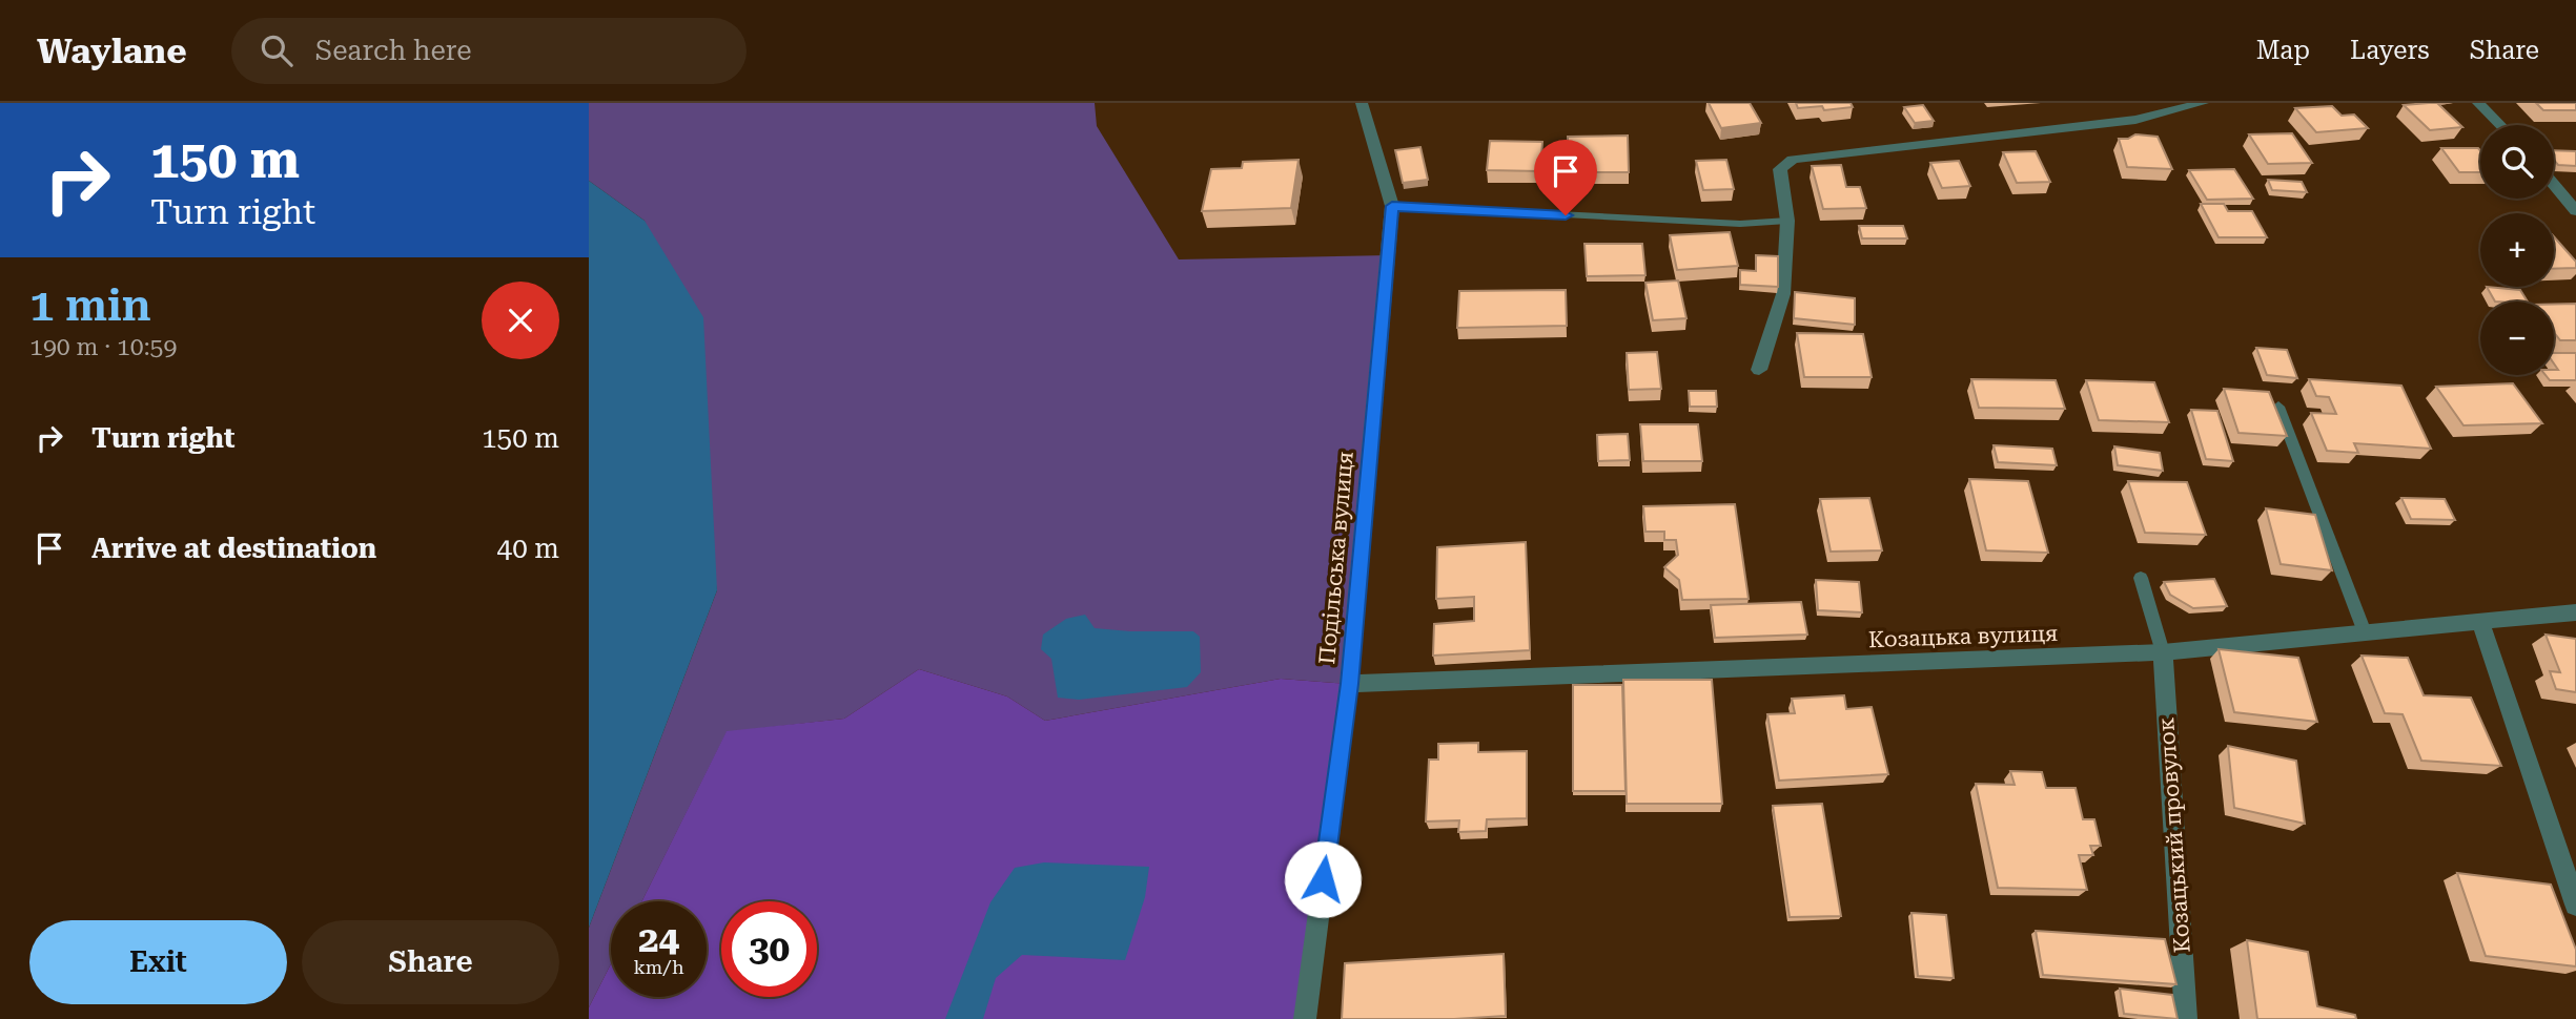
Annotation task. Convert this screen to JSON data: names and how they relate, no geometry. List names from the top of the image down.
{
  "streets": {
    "street": ["Подільська вулиця", "Козацька вулиця", "Козацький провулок"]
  },
  "crossings": [
    ["Подільська вулиця", "Козацька вулиця"],
    ["Козацька вулиця", "Козацький провулок"]
  ],
  "page": {
    "header": "Waylane",
    "search": "Search here",
    "nav": ["Map", "Layers", "Share"],
    "turn": ["150 m", "Turn right"],
    "map_buttons": ["+", "−"],
    "heading": ["1 min", "190 m · 10:59"],
    "list": [
      {
        "name": "Turn right",
        "value": "150 m"
      },
      {
        "name": "Arrive at destination",
        "value": "40 m"
      }
    ],
    "speed": "24 km/h",
    "limit": "30",
    "buttons": ["Exit", "Share"]
  }
}
